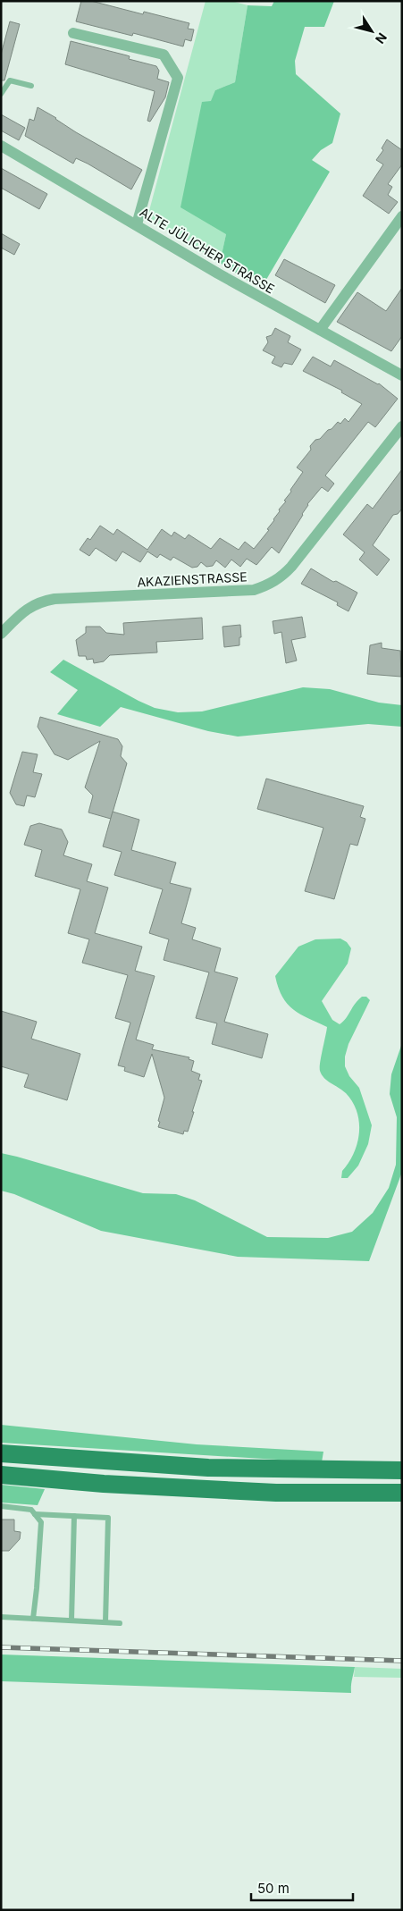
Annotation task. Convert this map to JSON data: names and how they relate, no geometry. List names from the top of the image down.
{
  "streets": {
    "street": ["ALTE JÜLICHER STRASSE", "AKAZIENSTRASSE"]
  },
  "scale_bar": "50 m",
  "north": "bottom right"
}
